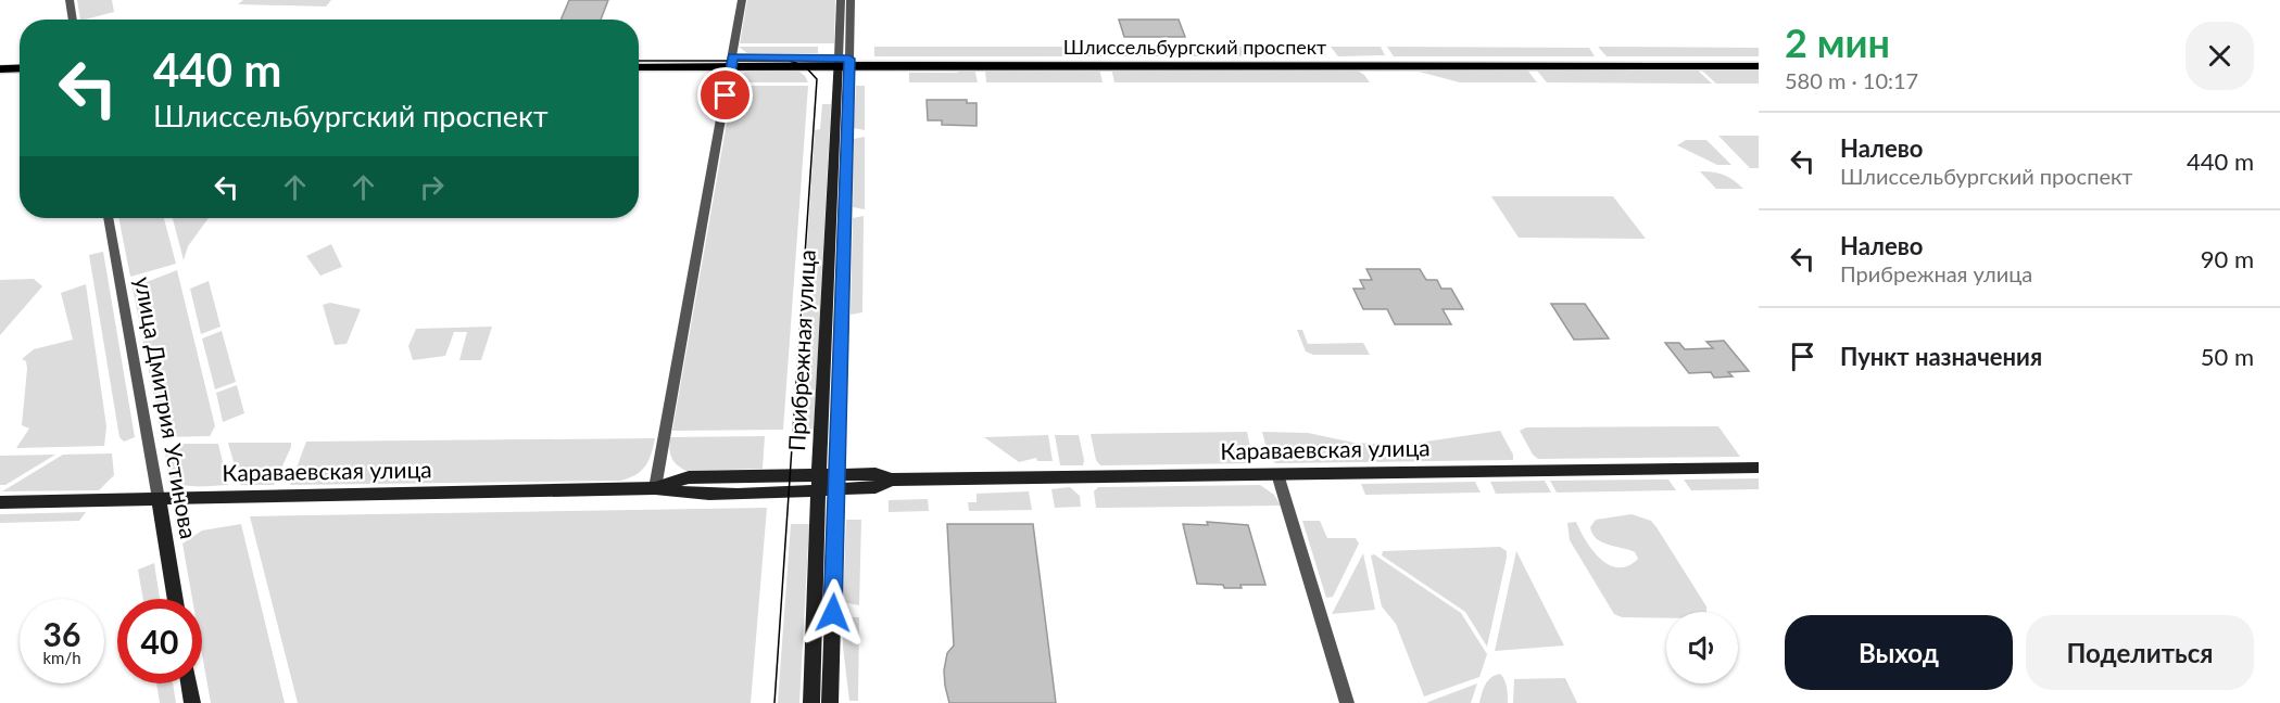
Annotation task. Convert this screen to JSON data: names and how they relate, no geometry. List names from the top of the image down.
{
  "streets": {
    "main road": ["Шлиссельбургский проспект"],
    "street": ["Прибрежная улица", "улица Дмитрия Устинова", "Караваевская улица"]
  },
  "crossings": [
    ["Шлиссельбургский проспект", "Прибрежная улица"],
    ["Прибрежная улица", "Караваевская улица"],
    ["улица Дмитрия Устинова", "Караваевская улица"]
  ],
  "page": {
    "heading": ["2 мин", "580 m · 10:17"],
    "turn": ["440 m", "Шлиссельбургский проспект"],
    "list": [
      {
        "name": "Налево",
        "note": "Шлиссельбургский проспект",
        "value": "440 m"
      },
      {
        "name": "Налево",
        "note": "Прибрежная улица",
        "value": "90 m"
      },
      {
        "name": "Пункт назначения",
        "value": "50 m"
      }
    ],
    "speed": "36 km/h",
    "limit": "40",
    "buttons": ["Выход", "Поделиться"]
  }
}
